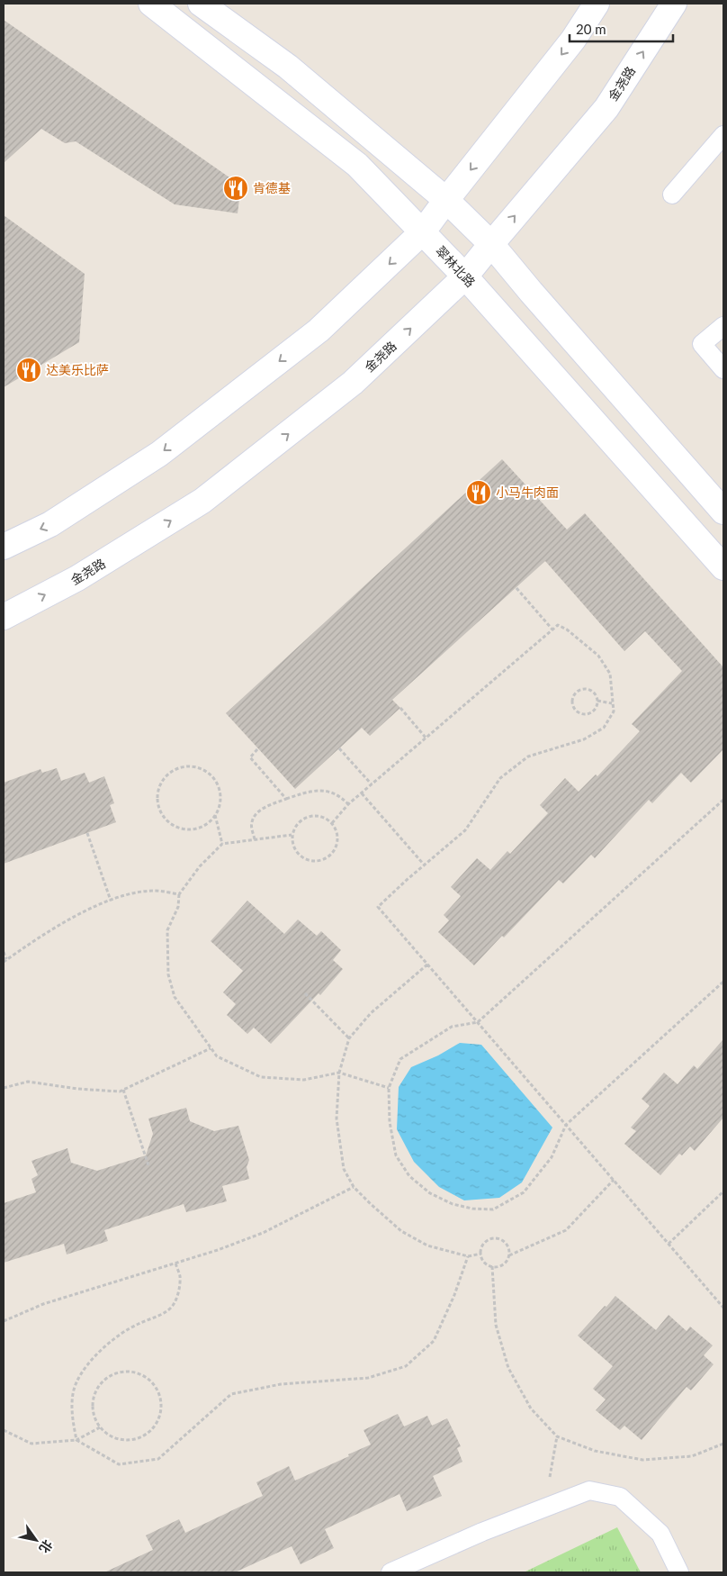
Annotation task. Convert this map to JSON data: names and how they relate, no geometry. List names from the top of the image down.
{
  "streets": {
    "main road": ["金尧路", "翠林北路"]
  },
  "crossings": [
    ["金尧路", "翠林北路"]
  ],
  "places": {
    "restaurant": ["肯德基", "达美乐比萨", "小马牛肉面"]
  },
  "scale_bar": "20 m",
  "north": "bottom right"
}
